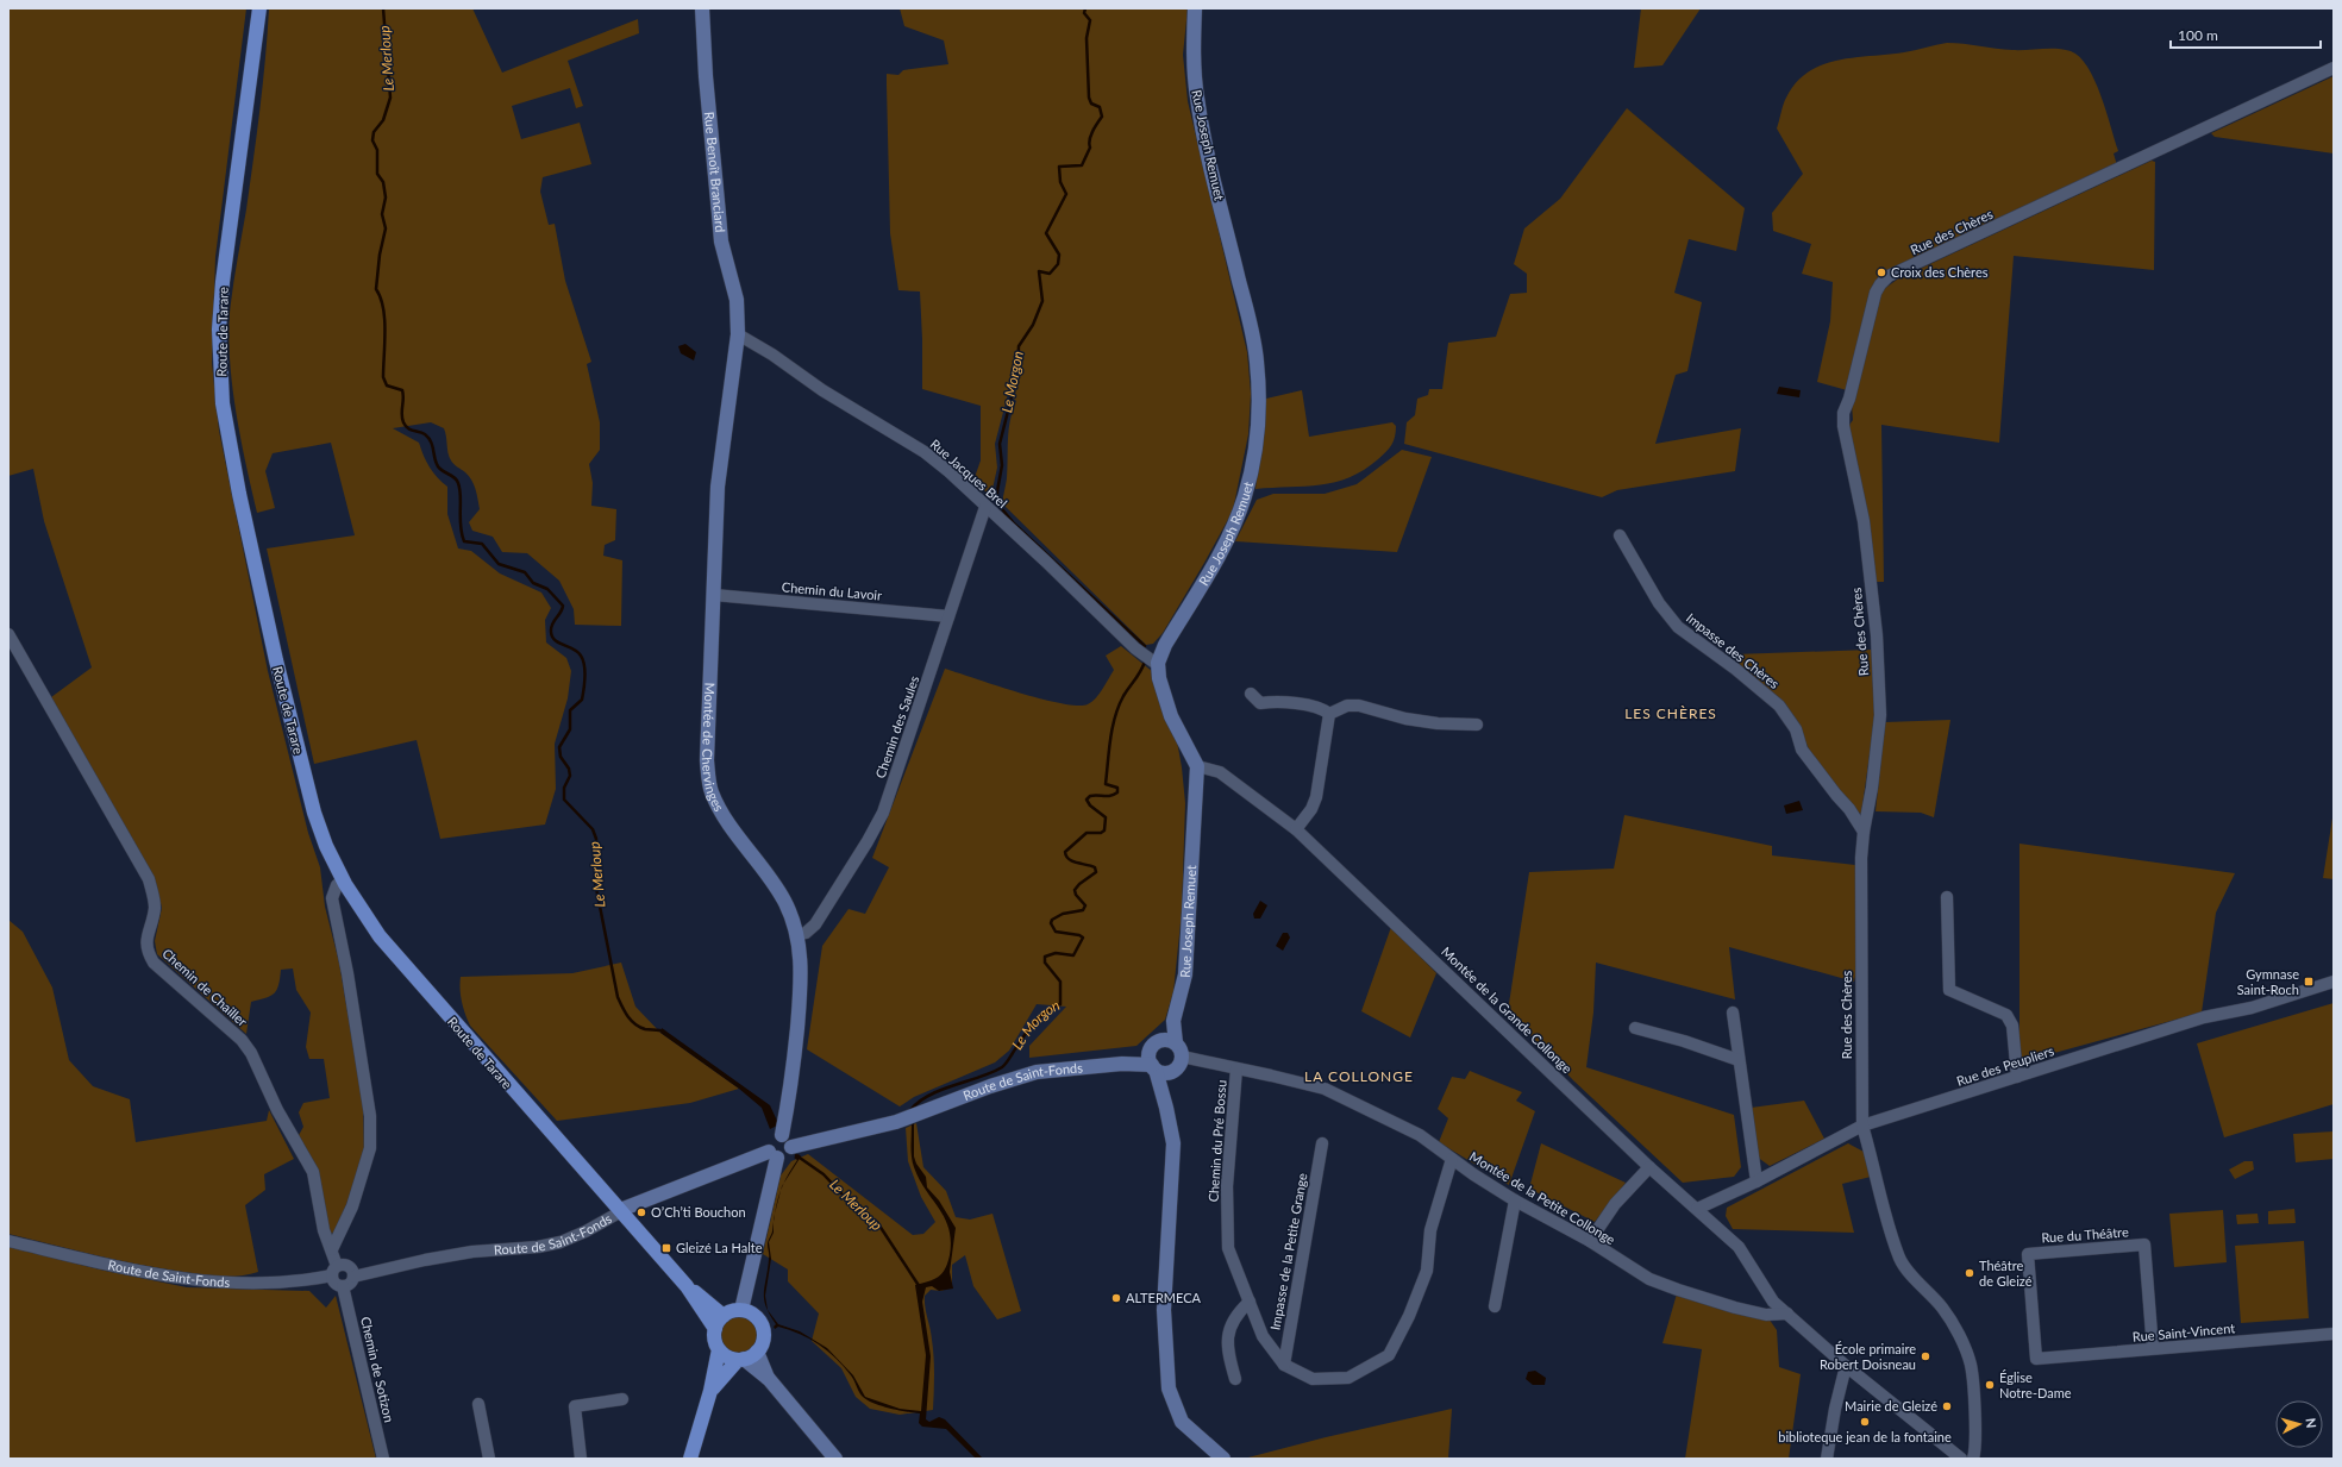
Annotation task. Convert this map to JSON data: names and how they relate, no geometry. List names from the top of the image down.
{
  "streets": {
    "main road": ["Route de Tarare"],
    "street": [
      "Rue Joseph Remuet",
      "Rue Benoît Branciard",
      "Rue des Chères",
      "Rue Jacques Brel",
      "Chemin du Lavoir",
      "Impasse des Chères",
      "Chemin des Saules",
      "Montée de Chervinges",
      "Chemin de Chailler",
      "Montée de la Grande Collonge",
      "Rue des Peupliers",
      "Route de Saint-Fonds",
      "Chemin du Pré Bossu",
      "Montée de la Petite Collonge",
      "Rue du Théâtre",
      "Impasse de la Petite Grange",
      "Rue Saint-Vincent",
      "Chemin de Sotizon"
    ]
  },
  "crossings": [
    ["Rue Joseph Remuet", "Rue Jacques Brel"],
    ["Rue Joseph Remuet", "Montée de la Grande Collonge"],
    ["Rue Joseph Remuet", "Route de Saint-Fonds"],
    ["Rue Joseph Remuet", "Montée de la Petite Collonge"],
    ["Rue Benoît Branciard", "Rue Jacques Brel"],
    ["Rue Benoît Branciard", "Montée de Chervinges"],
    ["Rue des Chères", "Impasse des Chères"],
    ["Rue des Chères", "Rue des Peupliers"],
    ["Route de Tarare", "Route de Saint-Fonds"],
    ["Rue Jacques Brel", "Chemin des Saules"],
    ["Rue Jacques Brel", "Montée de Chervinges"],
    ["Chemin du Lavoir", "Chemin des Saules"],
    ["Chemin du Lavoir", "Montée de Chervinges"],
    ["Chemin des Saules", "Montée de Chervinges"],
    ["Montée de Chervinges", "Route de Saint-Fonds"],
    ["Chemin de Chailler", "Route de Saint-Fonds"],
    ["Chemin de Chailler", "Chemin de Sotizon"],
    ["Montée de la Grande Collonge", "Rue des Peupliers"],
    ["Montée de la Grande Collonge", "Montée de la Petite Collonge"],
    ["Route de Saint-Fonds", "Montée de la Petite Collonge"],
    ["Route de Saint-Fonds", "Chemin de Sotizon"],
    ["Chemin du Pré Bossu", "Montée de la Petite Collonge"],
    ["Chemin du Pré Bossu", "Impasse de la Petite Grange"],
    ["Rue du Théâtre", "Rue Saint-Vincent"]
  ],
  "districts": ["LES CHÈRES", "LA COLLONGE"],
  "water": ["Le Merloup", "Le Morgon"],
  "places": {
    "other": [
      "Croix des Chères",
      "O’Ch’ti Bouchon",
      "Théâtre de Gleizé",
      "ALTERMECA",
      "École primaire Robert Doisneau",
      "Église Notre-Dame",
      "Mairie de Gleizé",
      "biblioteque jean de la fontaine"
    ],
    "transit": ["Gymnase Saint-Roch", "Gleizé La Halte"]
  },
  "scale_bar": "100 m",
  "north": "right"
}
